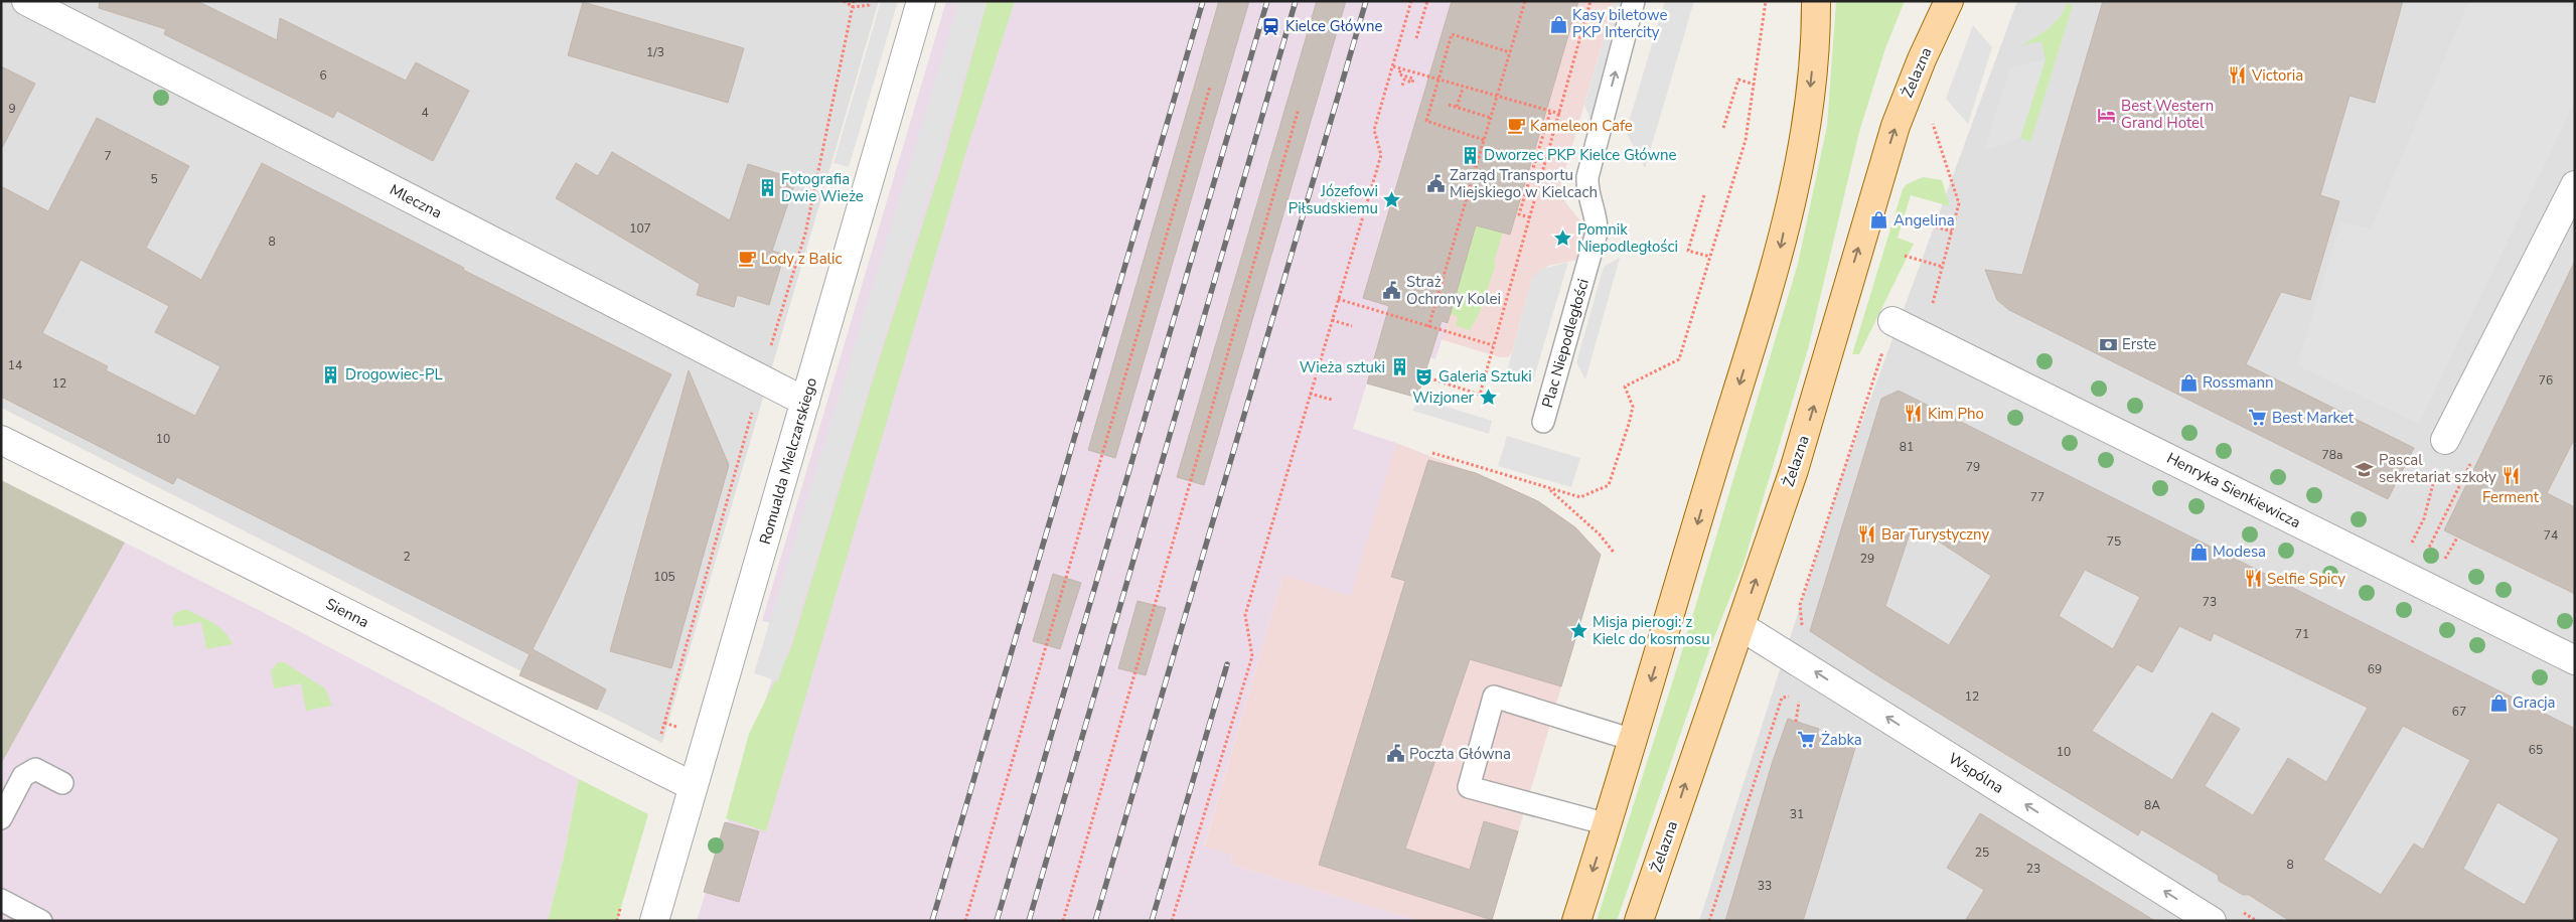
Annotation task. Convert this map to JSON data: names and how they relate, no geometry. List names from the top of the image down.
{
  "streets": {
    "main road": ["Żelazna"],
    "street": [
      "Mleczna",
      "Romualda Mielczarskiego",
      "Henryka Sienkiewicza",
      "Sienna",
      "Wspólna"
    ],
    "lane": ["Plac Niepodległości"]
  },
  "crossings": [
    ["Żelazna", "Wspólna"],
    ["Mleczna", "Romualda Mielczarskiego"],
    ["Romualda Mielczarskiego", "Sienna"]
  ],
  "one_way": ["Plac Niepodległości", "Wspólna"],
  "places": {
    "shop": [
      "Kasy biletowe PKP Intercity",
      "Angelina",
      "Rossmann",
      "Modesa",
      "Gracja"
    ],
    "station": ["Kielce Główne"],
    "restaurant": [
      "Victoria",
      "Kim Pho",
      "Ferment",
      "Bar Turystyczny",
      "Selfie Spicy"
    ],
    "hotel": ["Best Western Grand Hotel"],
    "cafe": ["Kameleon Cafe", "Lody z Balic"],
    "building": [
      "Dworzec PKP Kielce Główne",
      "Fotografia Dwie Wieże",
      "Wieża sztuki",
      "Drogowiec-PL"
    ],
    "public building": ["Zarząd Transportu Miejskiego w Kielcach", "Straż Ochrony Kolei", "Poczta Główna"],
    "place": [
      "Józefowi Piłsudskiemu",
      "Pomnik Niepodległości",
      "Wizjoner",
      "Misja pierogi: z Kielc do kosmosu"
    ],
    "bank": ["Erste"],
    "theatre": ["Galeria Sztuki"],
    "supermarket": ["Best Market", "Żabka"],
    "school or university": ["Pascal sekretariat szkoły"]
  },
  "house_numbers": [
    "1/3",
    "6",
    "9",
    "4",
    "7",
    "5",
    "107",
    "8",
    "14",
    "76",
    "12",
    "10",
    "81",
    "78a",
    "79",
    "77",
    "74",
    "75",
    "2",
    "29",
    "105",
    "73",
    "71",
    "69",
    "12",
    "67",
    "65",
    "10",
    "8A",
    "31",
    "25",
    "8",
    "23",
    "33"
  ]
}
